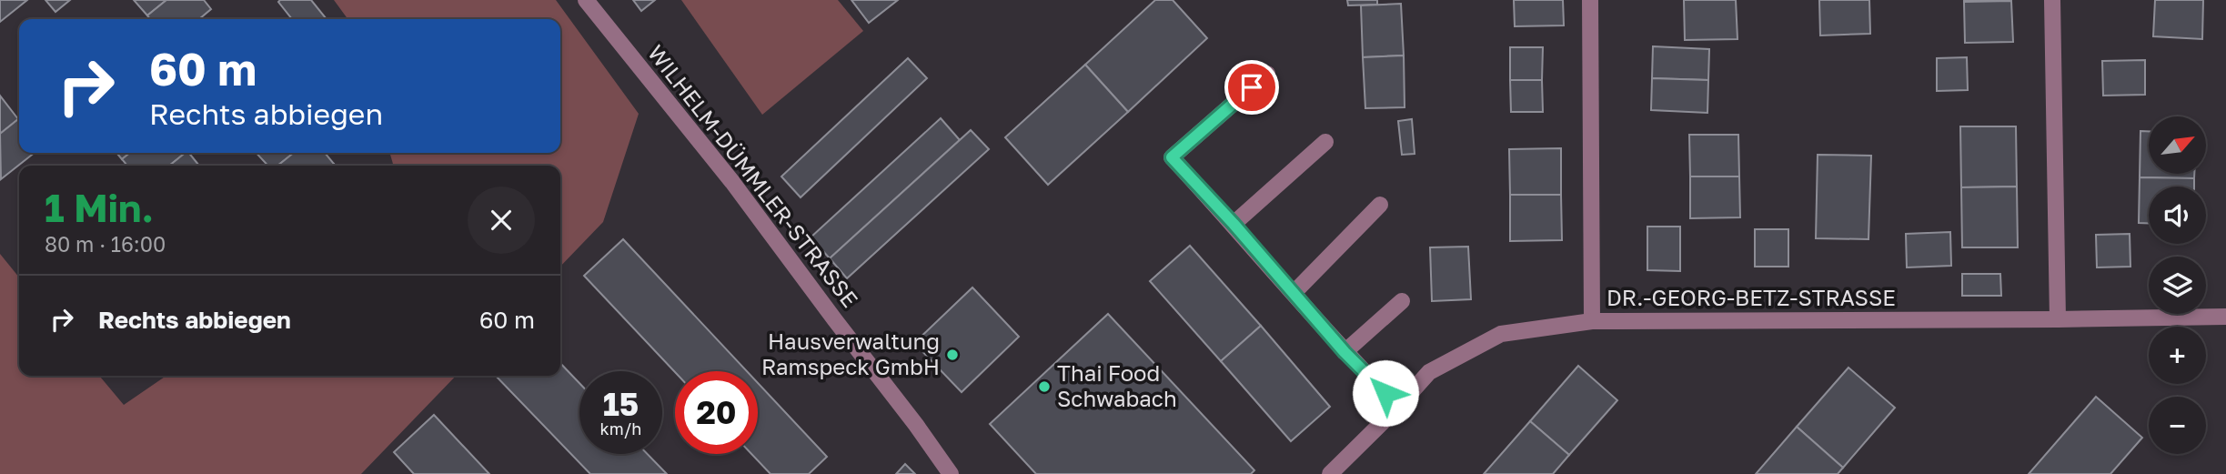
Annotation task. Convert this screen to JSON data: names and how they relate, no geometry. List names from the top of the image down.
{
  "streets": {
    "street": ["WILHELM-DÜMMLER-STRASSE", "DR.-GEORG-BETZ-STRASSE"]
  },
  "places": ["Hausverwaltung Ramspeck GmbH", "Thai Food Schwabach"],
  "north": "top right",
  "page": {
    "turn": ["60 m", "Rechts abbiegen"],
    "map_buttons": ["+", "−"],
    "heading": ["1 Min.", "80 m · 16:00"],
    "list": [
      {
        "name": "Rechts abbiegen",
        "value": "60 m"
      }
    ],
    "speed": "15 km/h",
    "limit": "20"
  }
}
